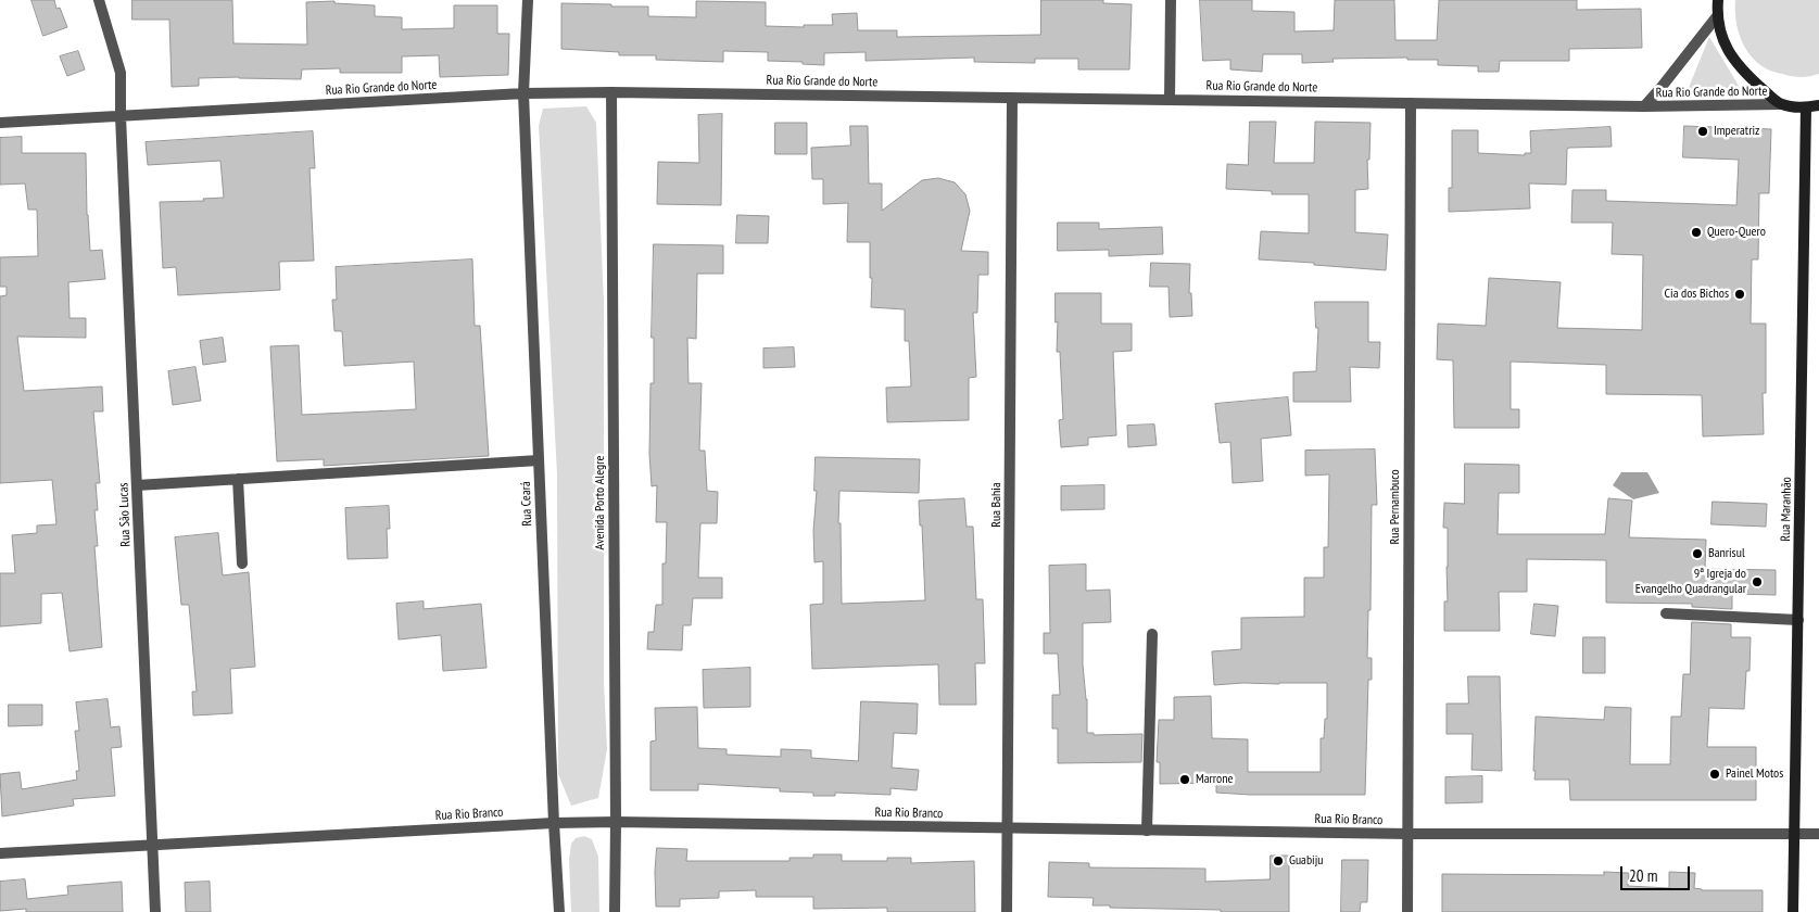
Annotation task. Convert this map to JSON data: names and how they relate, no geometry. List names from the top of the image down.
{
  "streets": {
    "main road": ["Rua Maranhão"],
    "street": [
      "Rua Rio Grande do Norte",
      "Avenida Porto Alegre",
      "Rua Ceará",
      "Rua Bahia",
      "Rua Pernambuco",
      "Rua São Lucas",
      "Rua Rio Branco"
    ]
  },
  "crossings": [
    ["Rua Rio Grande do Norte", "Avenida Porto Alegre"],
    ["Rua Rio Grande do Norte", "Rua Ceará"],
    ["Rua Rio Grande do Norte", "Rua Bahia"],
    ["Rua Rio Grande do Norte", "Rua Pernambuco"],
    ["Rua Rio Grande do Norte", "Rua São Lucas"],
    ["Avenida Porto Alegre", "Rua Rio Branco"],
    ["Rua Ceará", "Rua Rio Branco"],
    ["Rua Bahia", "Rua Rio Branco"],
    ["Rua Pernambuco", "Rua Rio Branco"],
    ["Rua Maranhão", "Rua Rio Branco"],
    ["Rua São Lucas", "Rua Rio Branco"]
  ],
  "places": [
    "Imperatriz",
    "Quero-Quero",
    "Cia dos Bichos",
    "Banrisul",
    "9ª Igreja do Evangelho Quadrangular",
    "Painel Motos",
    "Marrone",
    "Guabiju"
  ],
  "scale_bar": "20 m"
}
